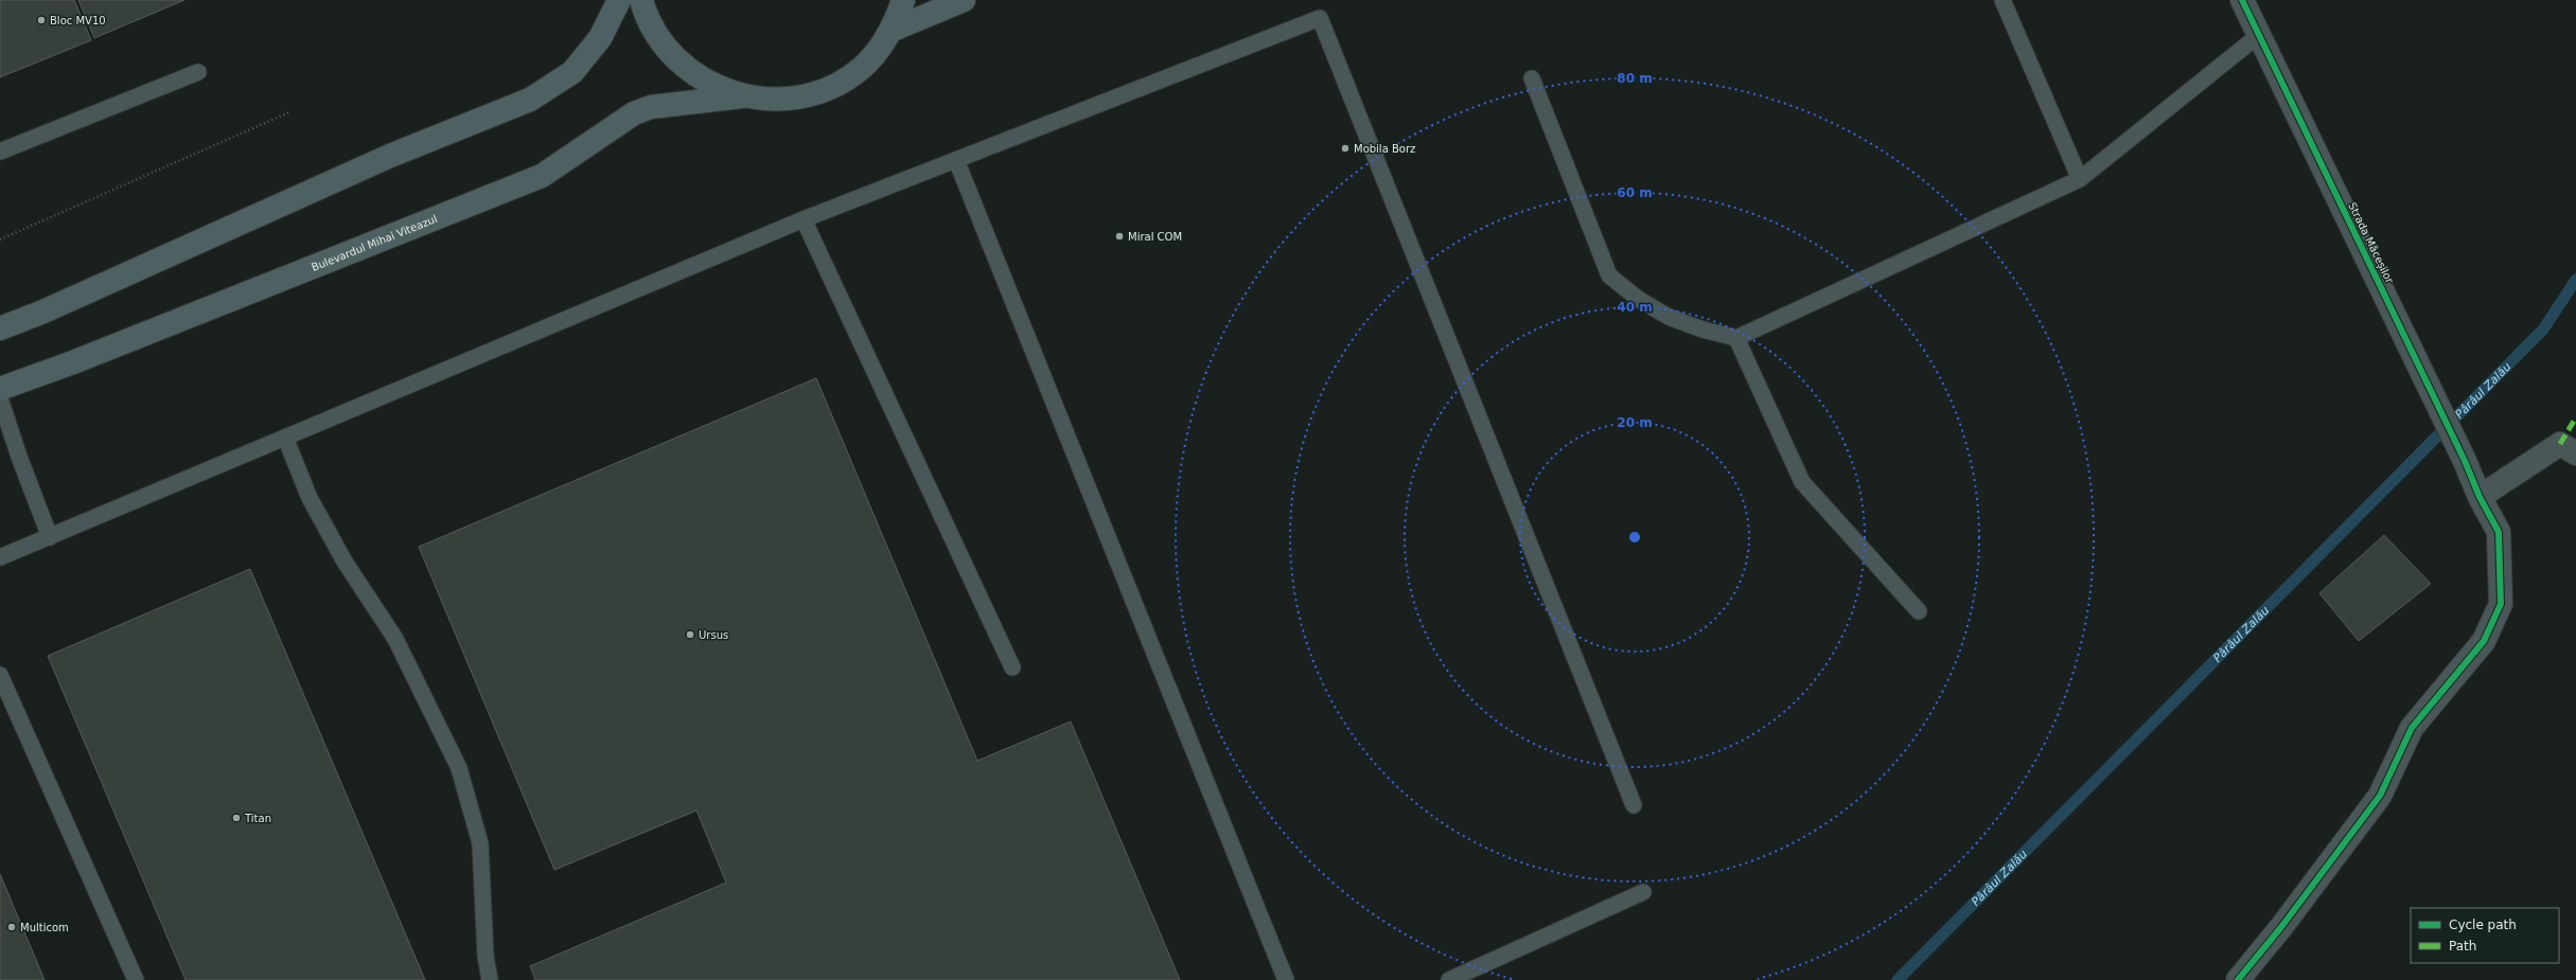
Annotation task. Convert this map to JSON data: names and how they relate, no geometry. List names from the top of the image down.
{
  "streets": {
    "main road": ["Bulevardul Mihai Viteazul"],
    "street": ["Strada Măceșilor"]
  },
  "water": ["Pârâul Zalău"],
  "places": [
    "Bloc MV10",
    "Mobila Borz",
    "Miral COM",
    "Ursus",
    "Titan",
    "Multicom"
  ],
  "legend": ["Cycle path", "Path"],
  "rings": [
    "80 m",
    "60 m",
    "40 m",
    "20 m"
  ]
}
